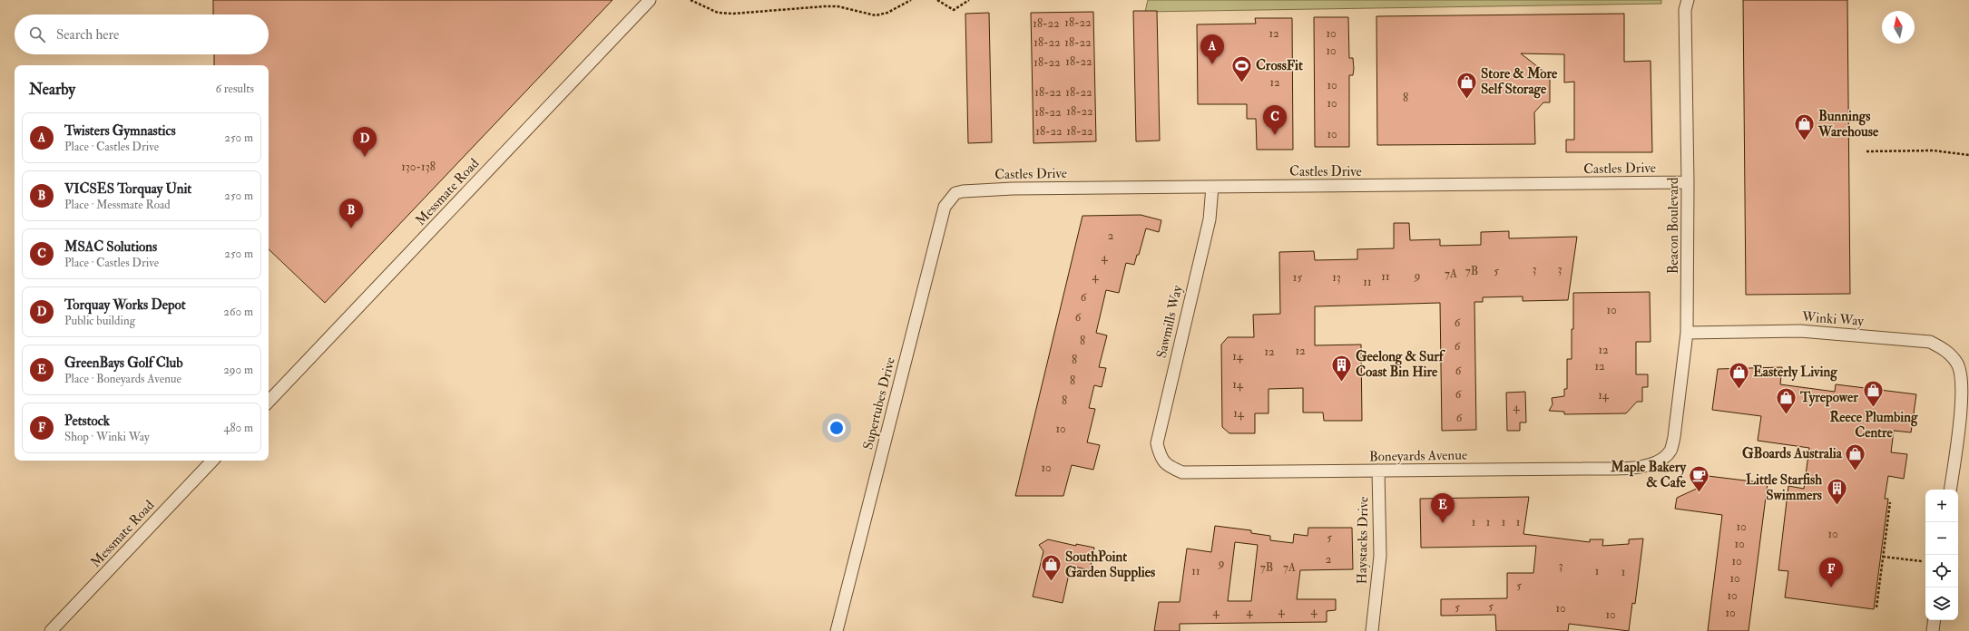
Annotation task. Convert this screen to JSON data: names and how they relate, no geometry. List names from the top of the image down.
{
  "streets": {
    "street": [
      "Castles Drive",
      "Messmate Road",
      "Beacon Boulevard",
      "Winki Way",
      "Sawmills Way",
      "Supertubes Drive",
      "Boneyards Avenue",
      "Haystacks Drive"
    ]
  },
  "crossings": [
    ["Castles Drive", "Beacon Boulevard"],
    ["Castles Drive", "Sawmills Way"],
    ["Castles Drive", "Supertubes Drive"],
    ["Beacon Boulevard", "Winki Way"],
    ["Beacon Boulevard", "Boneyards Avenue"],
    ["Sawmills Way", "Boneyards Avenue"],
    ["Boneyards Avenue", "Haystacks Drive"]
  ],
  "places": {
    "sports": ["CrossFit"],
    "shop": [
      "Store & More Self Storage",
      "Bunnings Warehouse",
      "Easterly Living",
      "Reece Plumbing Centre",
      "Tyrepower",
      "GBoards Australia",
      "SouthPoint Garden Supplies"
    ],
    "building": ["Geelong & Surf Coast Bin Hire", "Little Starfish Swimmers"],
    "cafe": ["Maple Bakery & Cafe"]
  },
  "house_numbers": [
    "18-22",
    "18-22",
    "12",
    "10",
    "18-22",
    "18-22",
    "10",
    "18-22",
    "18-22",
    "12",
    "10",
    "18-22",
    "18-22",
    "8",
    "10",
    "18-22",
    "18-22",
    "18-22",
    "18-22",
    "10",
    "130-138",
    "2",
    "4",
    "3",
    "3",
    "7B",
    "5",
    "7A",
    "9",
    "4",
    "11",
    "15",
    "13",
    "11",
    "6",
    "10",
    "6",
    "6",
    "8",
    "6",
    "12",
    "12",
    "12",
    "14",
    "8",
    "12",
    "6",
    "8",
    "14",
    "6",
    "14",
    "8",
    "4",
    "14",
    "6",
    "10",
    "10",
    "1",
    "1",
    "1",
    "1",
    "10",
    "10",
    "5",
    "10",
    "2",
    "10",
    "9",
    "3",
    "7B",
    "7A",
    "11",
    "1",
    "1",
    "10",
    "5",
    "10",
    "5",
    "5",
    "10",
    "4",
    "4",
    "4",
    "4",
    "10",
    "10"
  ],
  "north": "top",
  "page": {
    "search": "Search here",
    "pins": [
      "A",
      "C",
      "D",
      "B",
      "E",
      "F"
    ],
    "heading": ["Nearby", "6 results"],
    "list": [
      {
        "mark": "A",
        "name": "Twisters Gymnastics",
        "note": "Place · Castles Drive",
        "value": "250 m"
      },
      {
        "mark": "B",
        "name": "VICSES Torquay Unit",
        "note": "Place · Messmate Road",
        "value": "250 m"
      },
      {
        "mark": "C",
        "name": "MSAC Solutions",
        "note": "Place · Castles Drive",
        "value": "250 m"
      },
      {
        "mark": "D",
        "name": "Torquay Works Depot",
        "note": "Public building",
        "value": "260 m"
      },
      {
        "mark": "E",
        "name": "GreenBays Golf Club",
        "note": "Place · Boneyards Avenue",
        "value": "290 m"
      },
      {
        "mark": "F",
        "name": "Petstock",
        "note": "Shop · Winki Way",
        "value": "480 m"
      }
    ],
    "map_buttons": ["+", "−"]
  }
}
